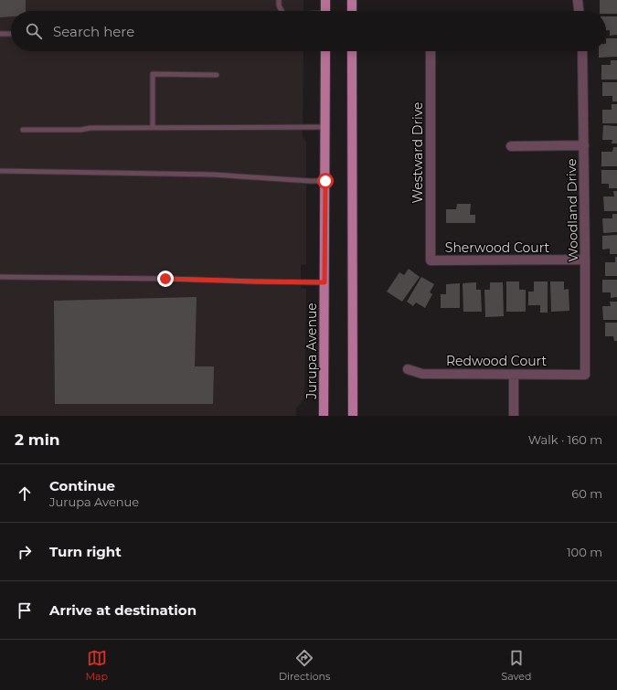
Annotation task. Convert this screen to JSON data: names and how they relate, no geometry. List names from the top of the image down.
{
  "streets": {
    "main road": ["Jurupa Avenue"],
    "street": [
      "Westward Drive",
      "Woodland Drive",
      "Sherwood Court",
      "Redwood Court"
    ]
  },
  "crossings": [
    ["Westward Drive", "Sherwood Court"],
    ["Woodland Drive", "Sherwood Court"],
    ["Woodland Drive", "Redwood Court"]
  ],
  "page": {
    "search": "Search here",
    "heading": ["2 min", "Walk · 160 m"],
    "list": [
      ["Continue", "Jurupa Avenue", "60 m"],
      ["Turn right", "100 m"],
      "Arrive at destination"
    ],
    "nav": ["Map", "Directions", "Saved"]
  }
}
